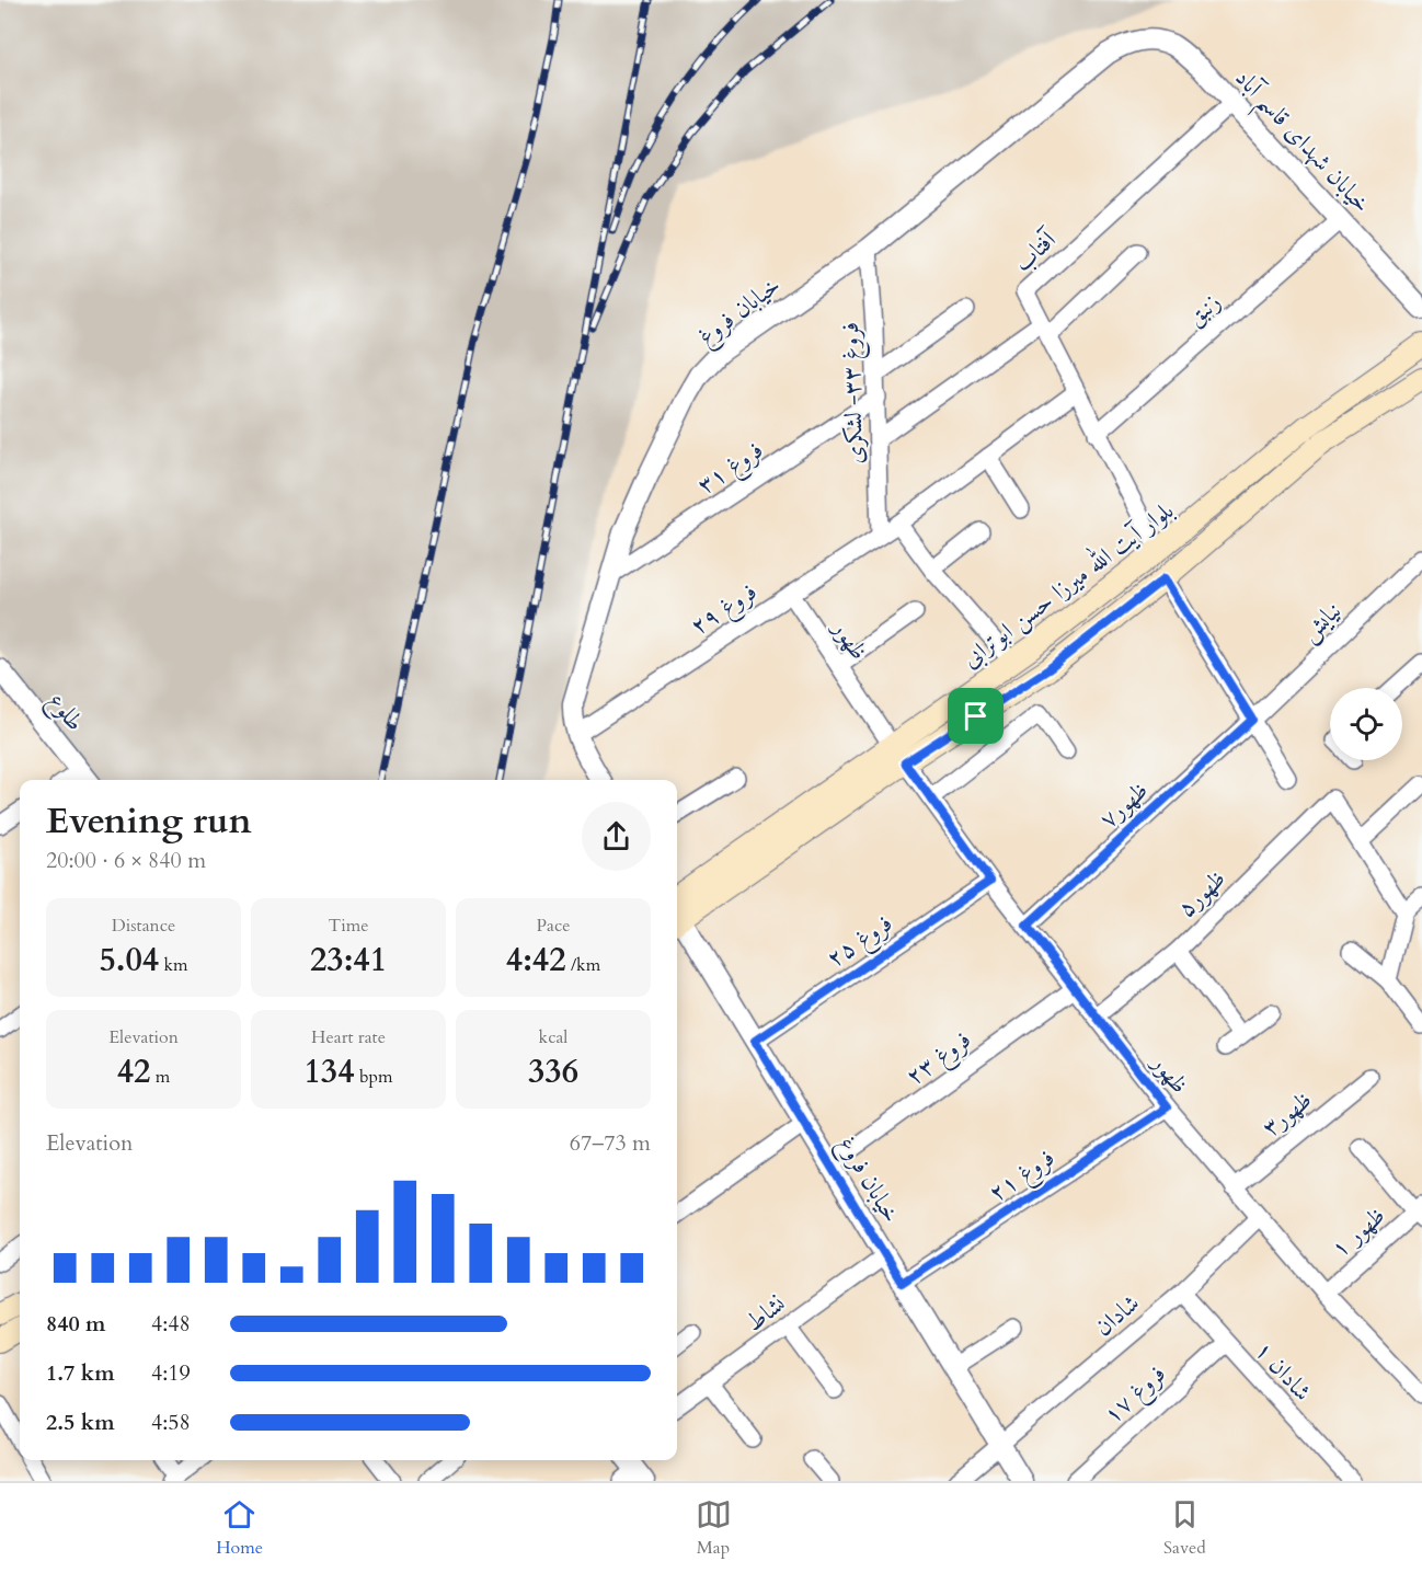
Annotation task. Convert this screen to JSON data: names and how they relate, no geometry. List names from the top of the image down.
{
  "streets": {
    "main road": ["بلوار آیت الله میرزا حسن ابوترابی"],
    "street": [
      "خیابان شهدای قاسم آباد",
      "آفتاب",
      "زنبق",
      "خیابان فروغ",
      "فروغ ۳۳- لشکری",
      "فروغ ۳۱",
      "فروغ ۲۹",
      "نيايش",
      "ظهور",
      "طلوع",
      "ظهور۷",
      "ظهور۵",
      "فروغ ۲۵",
      "فروغ ۲۳",
      "ظهور۳",
      "فروغ ۲۱",
      "ظهور ۱",
      "نشاط",
      "شادان",
      "شادان ۱",
      "فروغ ۱۷"
    ]
  },
  "crossings": [
    ["خیابان شهدای قاسم آباد", "آفتاب"],
    ["خیابان شهدای قاسم آباد", "زنبق"],
    ["خیابان شهدای قاسم آباد", "خیابان فروغ"],
    ["آفتاب", "زنبق"],
    ["آفتاب", "بلوار آیت الله میرزا حسن ابوترابی"],
    ["آفتاب", "فروغ ۲۹"],
    ["خیابان فروغ", "فروغ ۳۳- لشکری"],
    ["خیابان فروغ", "فروغ ۳۱"],
    ["خیابان فروغ", "فروغ ۲۹"],
    ["خیابان فروغ", "فروغ ۲۵"],
    ["خیابان فروغ", "فروغ ۲۳"],
    ["خیابان فروغ", "فروغ ۲۱"],
    ["خیابان فروغ", "نشاط"],
    ["خیابان فروغ", "شادان"],
    ["فروغ ۳۳- لشکری", "فروغ ۳۱"],
    ["فروغ ۳۳- لشکری", "فروغ ۲۹"],
    ["بلوار آیت الله میرزا حسن ابوترابی", "ظهور"],
    ["فروغ ۲۹", "ظهور"],
    ["نيايش", "ظهور۷"],
    ["ظهور", "ظهور۷"],
    ["ظهور", "ظهور۵"],
    ["ظهور", "فروغ ۲۵"],
    ["ظهور", "فروغ ۲۳"],
    ["ظهور", "ظهور۳"],
    ["ظهور", "فروغ ۲۱"],
    ["ظهور", "ظهور ۱"],
    ["ظهور", "شادان"],
    ["شادان", "شادان ۱"],
    ["شادان ۱", "فروغ ۱۷"]
  ],
  "page": {
    "heading": ["Evening run", "20:00 · 6 × 840 m"],
    "stats": [
      ["Distance", "5.04 km"],
      ["Time", "23:41"],
      ["Pace", "4:42 /km"],
      ["Elevation", "42 m"],
      ["Heart rate", "134 bpm"],
      ["kcal", "336"]
    ],
    "chart": ["Elevation", "67–73 m"],
    "list": [
      {
        "name": "840 m",
        "note": "4:48"
      },
      {
        "name": "1.7 km",
        "note": "4:19"
      },
      {
        "name": "2.5 km",
        "note": "4:58"
      }
    ],
    "tabs": ["Home", "Map", "Saved"]
  }
}
